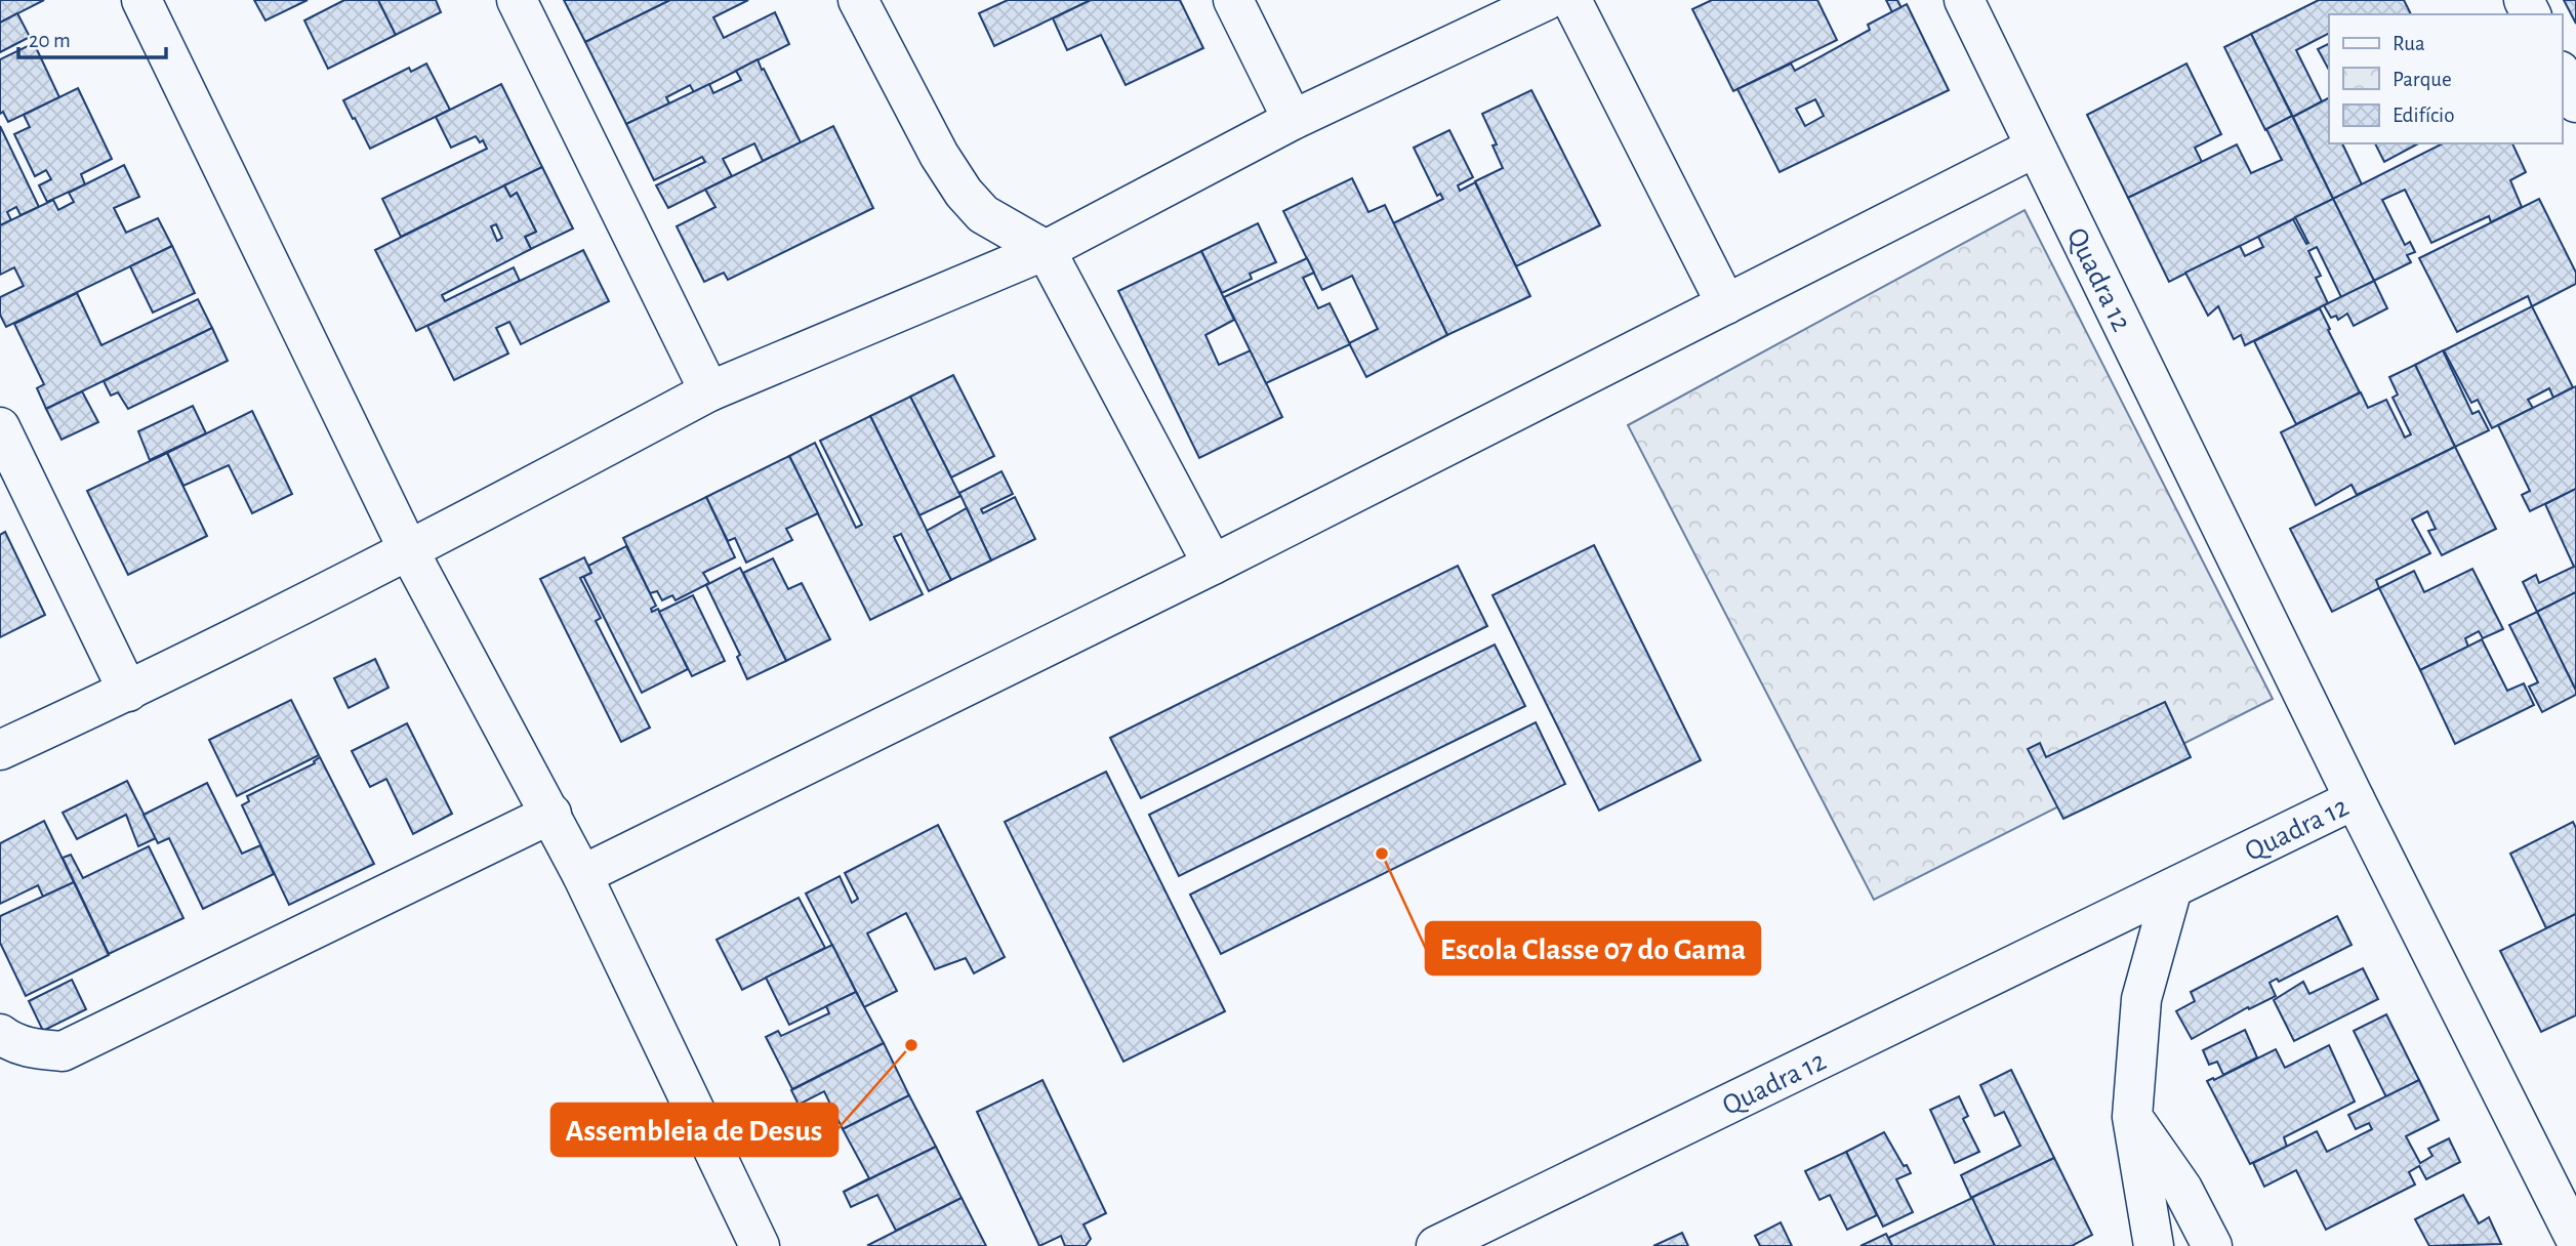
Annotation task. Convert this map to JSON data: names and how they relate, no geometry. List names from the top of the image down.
{
  "streets": {
    "street": ["Quadra 12"]
  },
  "places": ["Escola Classe 07 do Gama", "Assembleia de Desus"],
  "legend": ["Rua", "Parque", "Edifício"],
  "scale_bar": "20 m"
}
